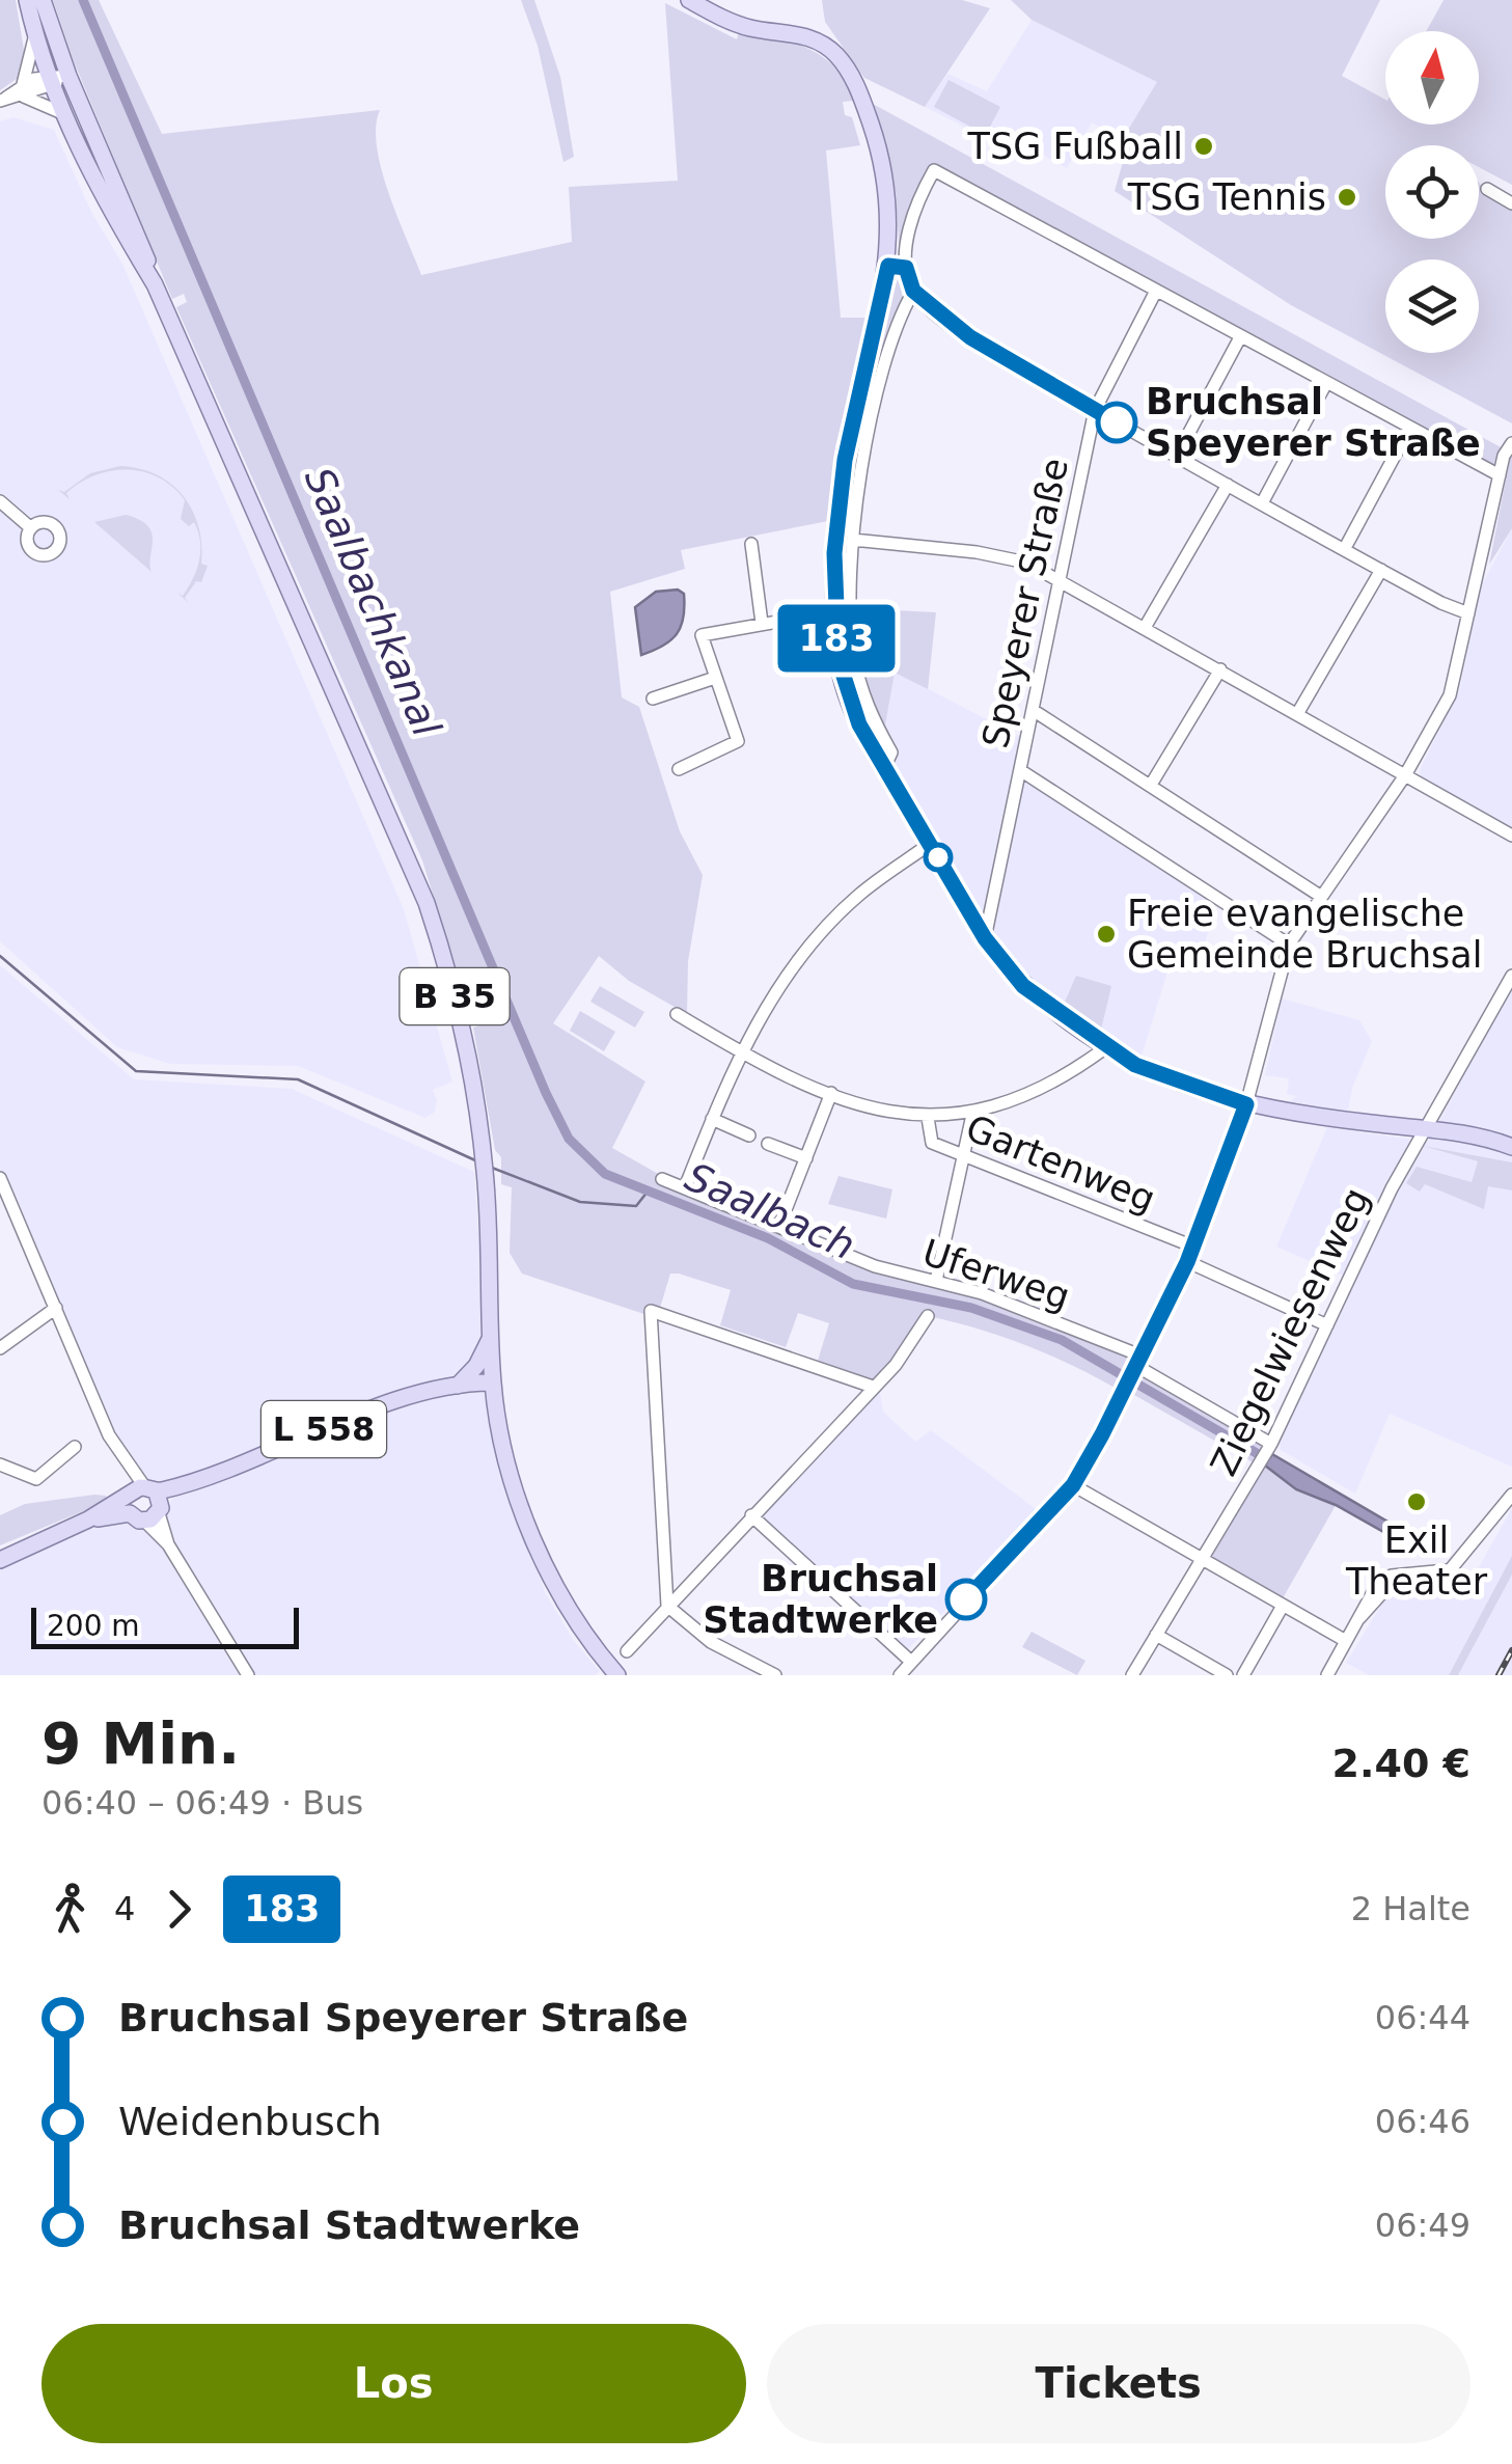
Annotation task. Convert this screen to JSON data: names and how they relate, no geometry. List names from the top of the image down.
{
  "streets": {
    "main road": ["B 35", "L 558"],
    "street": [
      "Speyerer Straße",
      "Gartenweg",
      "Uferweg",
      "Ziegelwiesenweg"
    ]
  },
  "crossings": [
    ["B 35", "L 558"],
    ["Uferweg", "Ziegelwiesenweg"]
  ],
  "water": ["Saalbachkanal", "Saalbach"],
  "places": [
    "TSG Fußball",
    "TSG Tennis",
    "Bruchsal Speyerer Straße",
    "Freie evangelische Gemeinde Bruchsal",
    "Exil Theater",
    "Bruchsal Stadtwerke"
  ],
  "lines": ["bus line 183"],
  "scale_bar": "200 m",
  "north": "top",
  "page": {
    "on_map": "183",
    "scale": "200 m",
    "heading": ["9 Min.", "06:40 – 06:49 · Bus", "2.40 €"],
    "legs": ["4", "183", "2 Halte"],
    "list": [
      {
        "name": "Bruchsal Speyerer Straße",
        "value": "06:44"
      },
      {
        "name": "Weidenbusch",
        "value": "06:46"
      },
      {
        "name": "Bruchsal Stadtwerke",
        "value": "06:49"
      }
    ],
    "buttons": ["Los", "Tickets"]
  }
}
